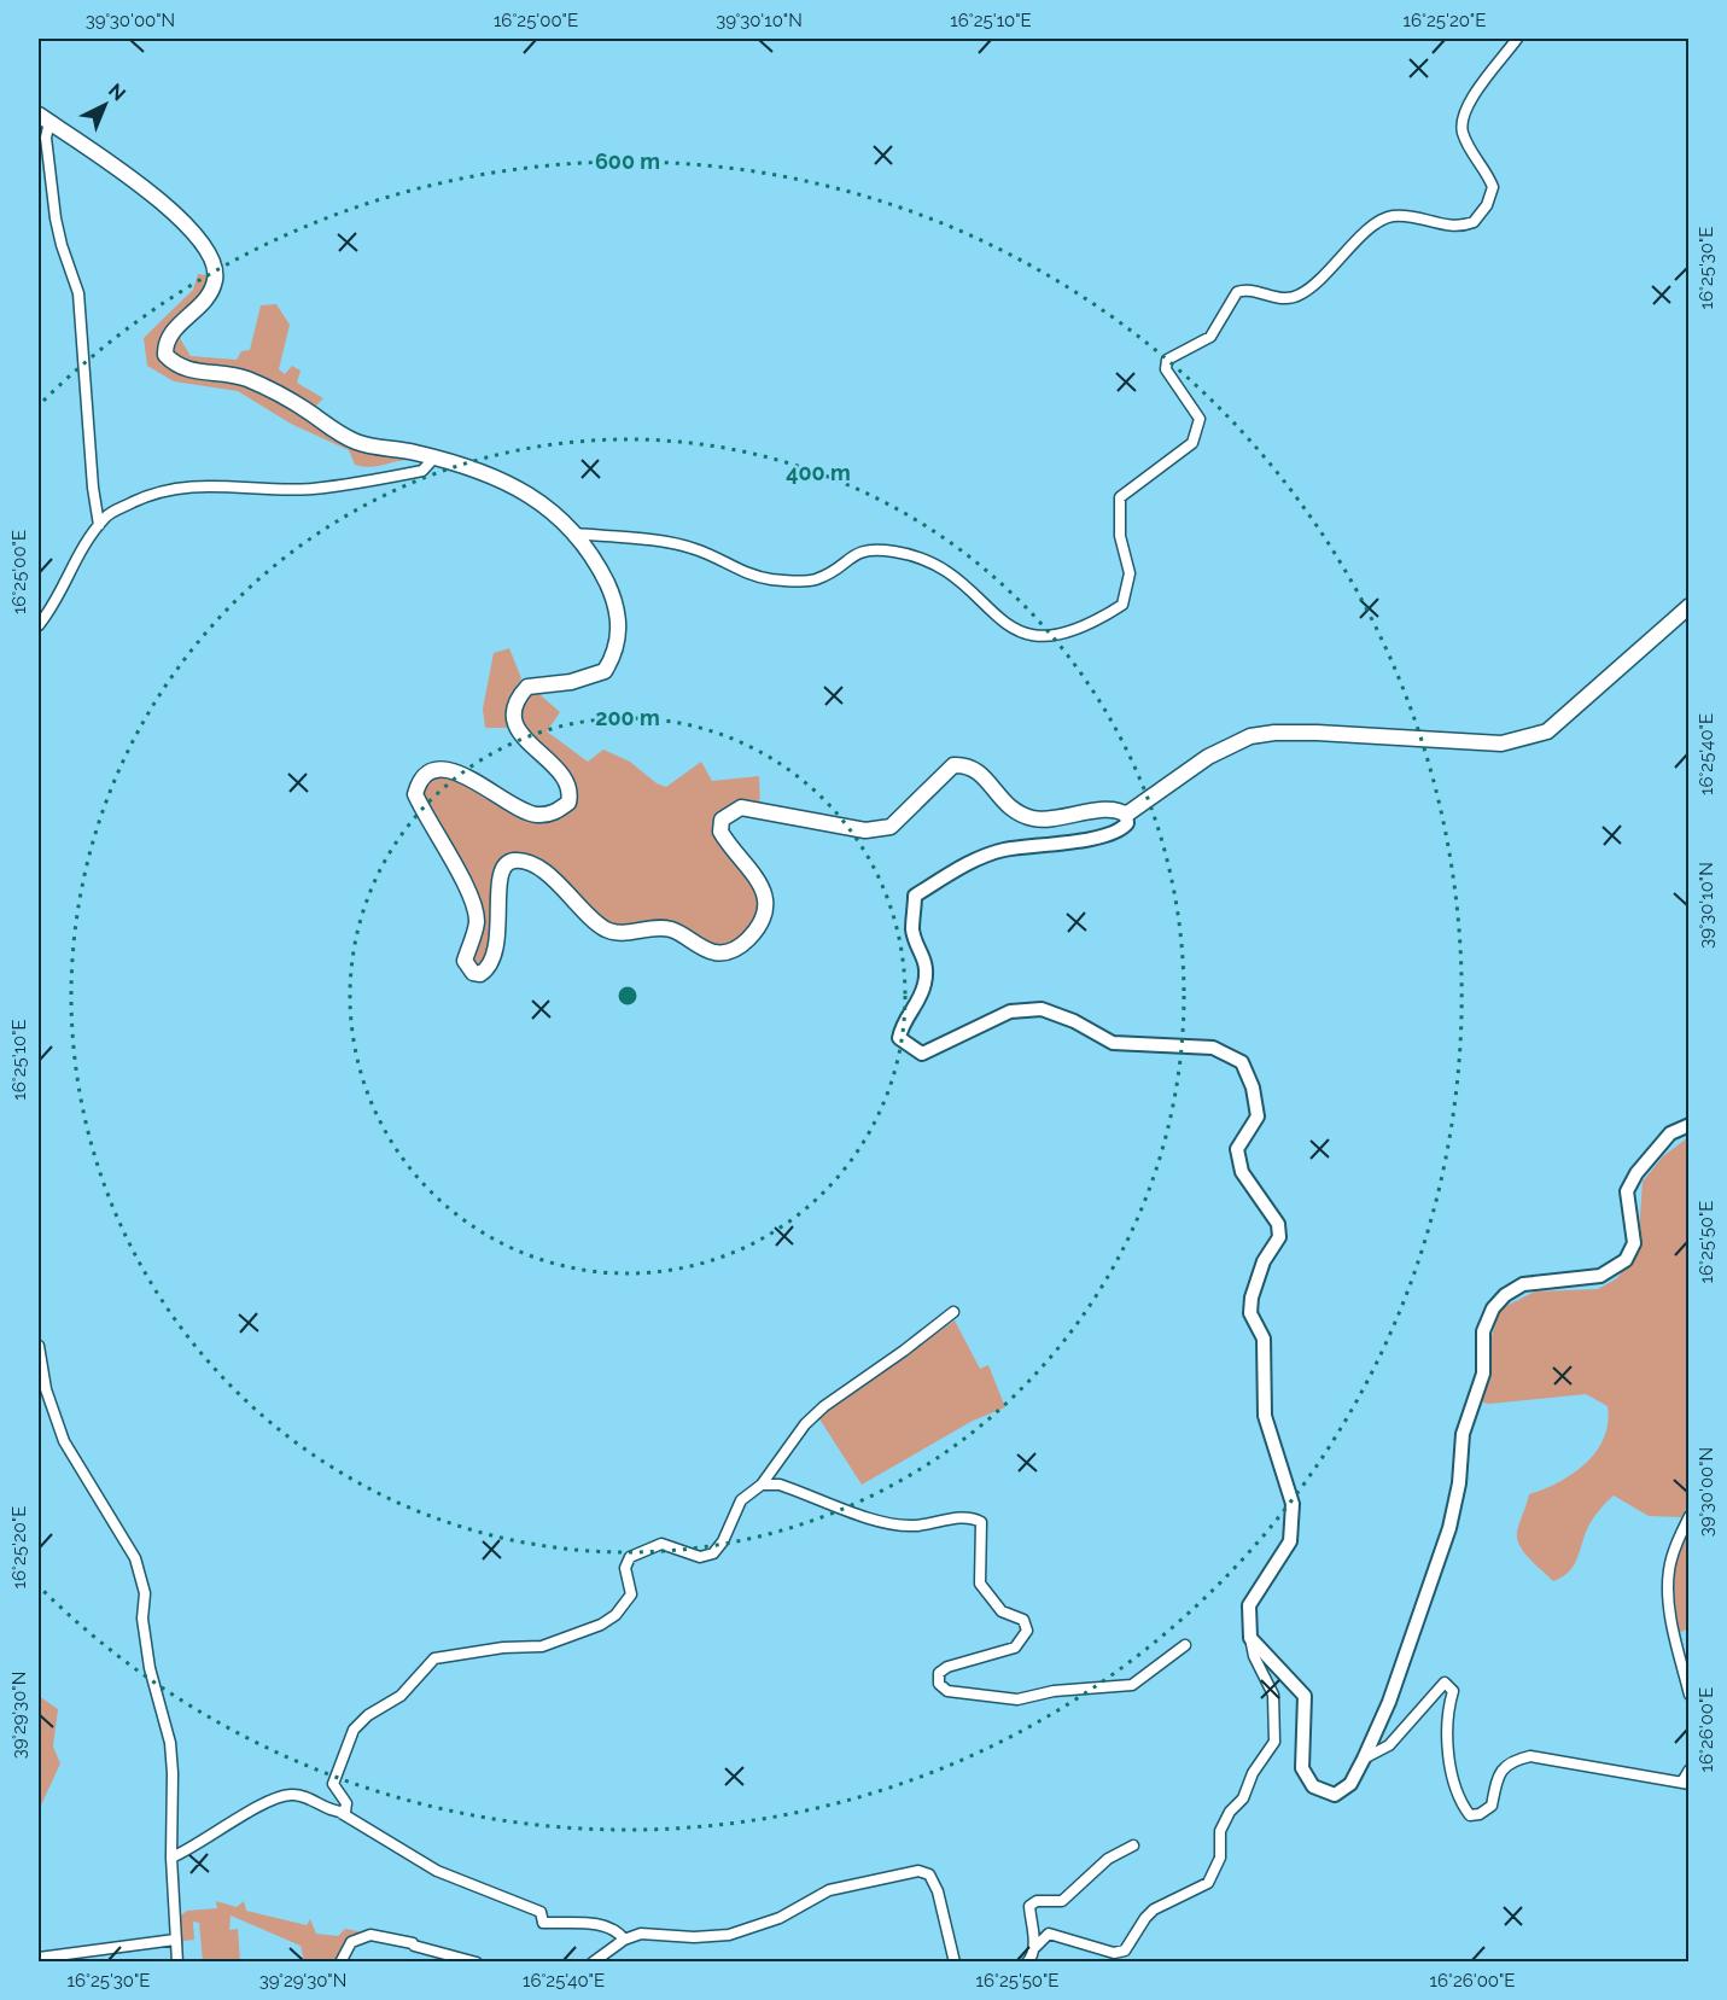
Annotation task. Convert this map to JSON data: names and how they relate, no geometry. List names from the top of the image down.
{
  "north": "top right",
  "coordinates": [
    "39°30'00\"N",
    "16°25'00\"E",
    "39°30'10\"N",
    "16°25'10\"E",
    "16°25'20\"E",
    "16°25'30\"E",
    "16°25'40\"E",
    "16°25'50\"E",
    "39°29'30\"N",
    "16°26'00\"E"
  ],
  "rings": ["600 m", "400 m", "200 m"]
}
